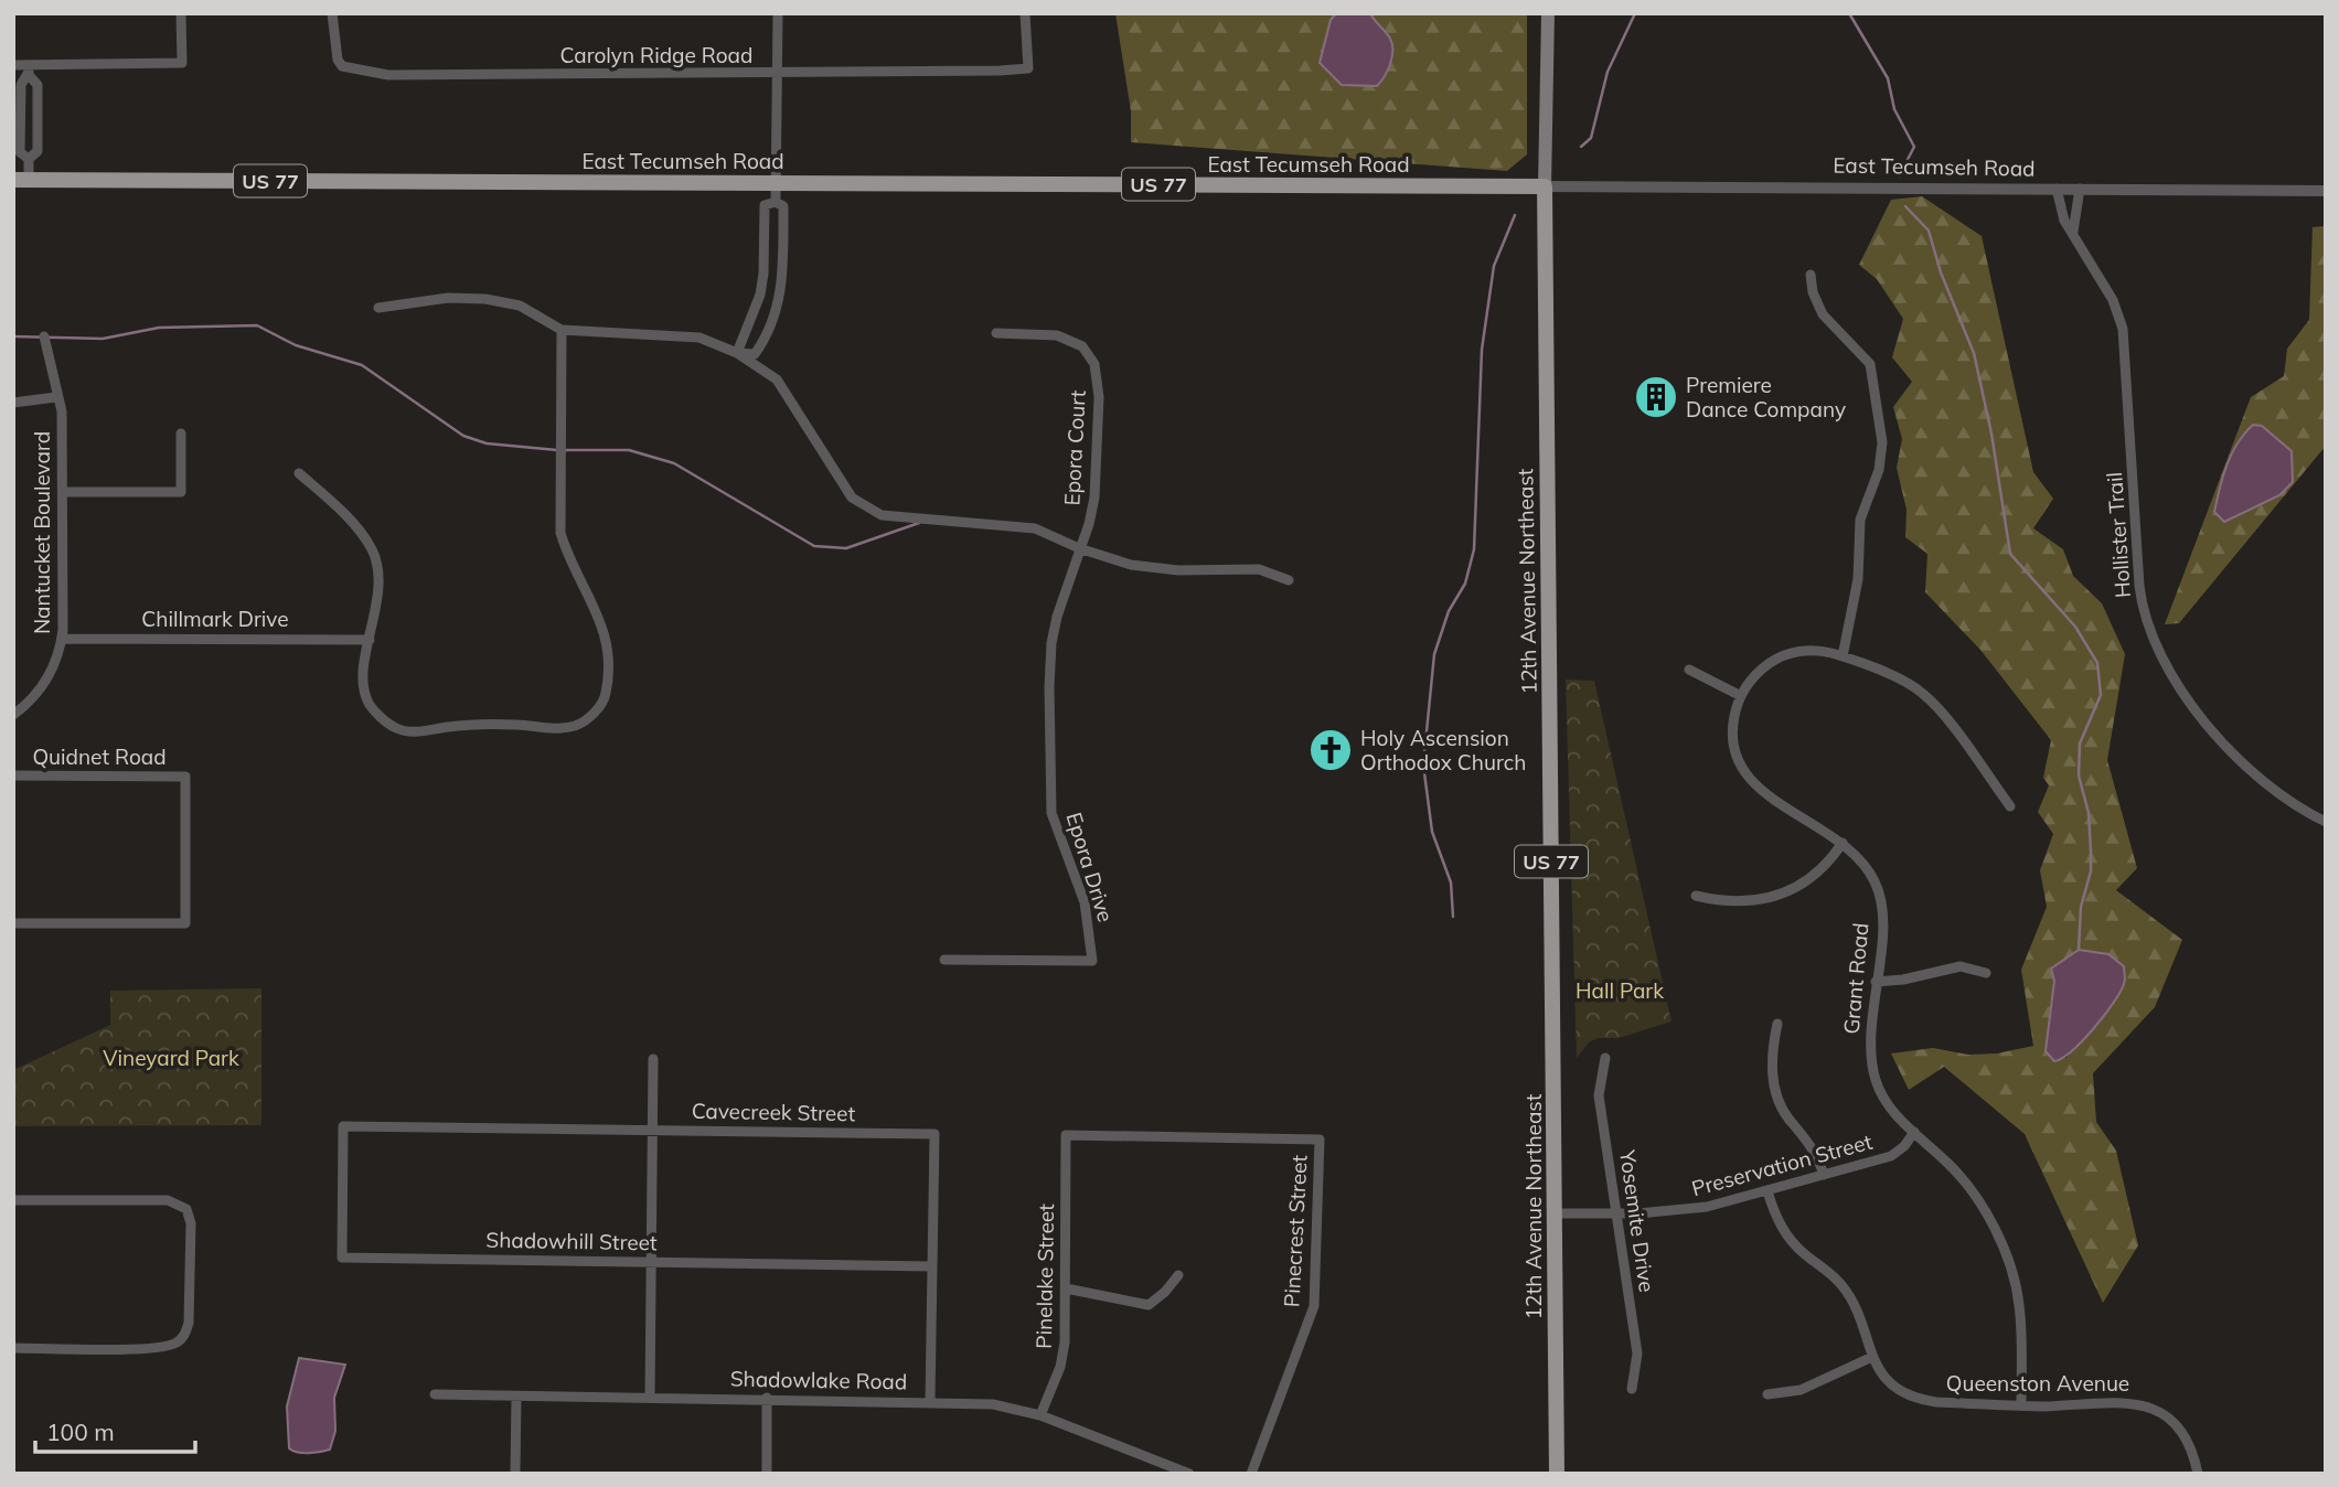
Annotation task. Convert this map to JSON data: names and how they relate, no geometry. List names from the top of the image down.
{
  "streets": {
    "main road": ["East Tecumseh Road", "US 77", "12th Avenue Northeast"],
    "street": [
      "Carolyn Ridge Road",
      "Epora Court",
      "Nantucket Boulevard",
      "Hollister Trail",
      "Chillmark Drive",
      "Quidnet Road",
      "Epora Drive",
      "Grant Road",
      "Cavecreek Street",
      "Preservation Street",
      "Yosemite Drive",
      "Pinecrest Street",
      "Shadowhill Street",
      "Pinelake Street",
      "Shadowlake Road",
      "Queenston Avenue"
    ]
  },
  "crossings": [
    ["East Tecumseh Road", "Hollister Trail"],
    ["East Tecumseh Road", "12th Avenue Northeast"],
    ["Epora Court", "Epora Drive"],
    ["Nantucket Boulevard", "Chillmark Drive"],
    ["12th Avenue Northeast", "Preservation Street"],
    ["Grant Road", "Preservation Street"],
    ["Grant Road", "Queenston Avenue"],
    ["Cavecreek Street", "Shadowhill Street"],
    ["Cavecreek Street", "Shadowlake Road"],
    ["Preservation Street", "Yosemite Drive"],
    ["Preservation Street", "Queenston Avenue"],
    ["Pinecrest Street", "Pinelake Street"],
    ["Pinelake Street", "Shadowlake Road"]
  ],
  "parks": ["Hall Park", "Vineyard Park"],
  "places": {
    "building": ["Premiere Dance Company"],
    "church": ["Holy Ascension Orthodox Church"]
  },
  "scale_bar": "100 m"
}
